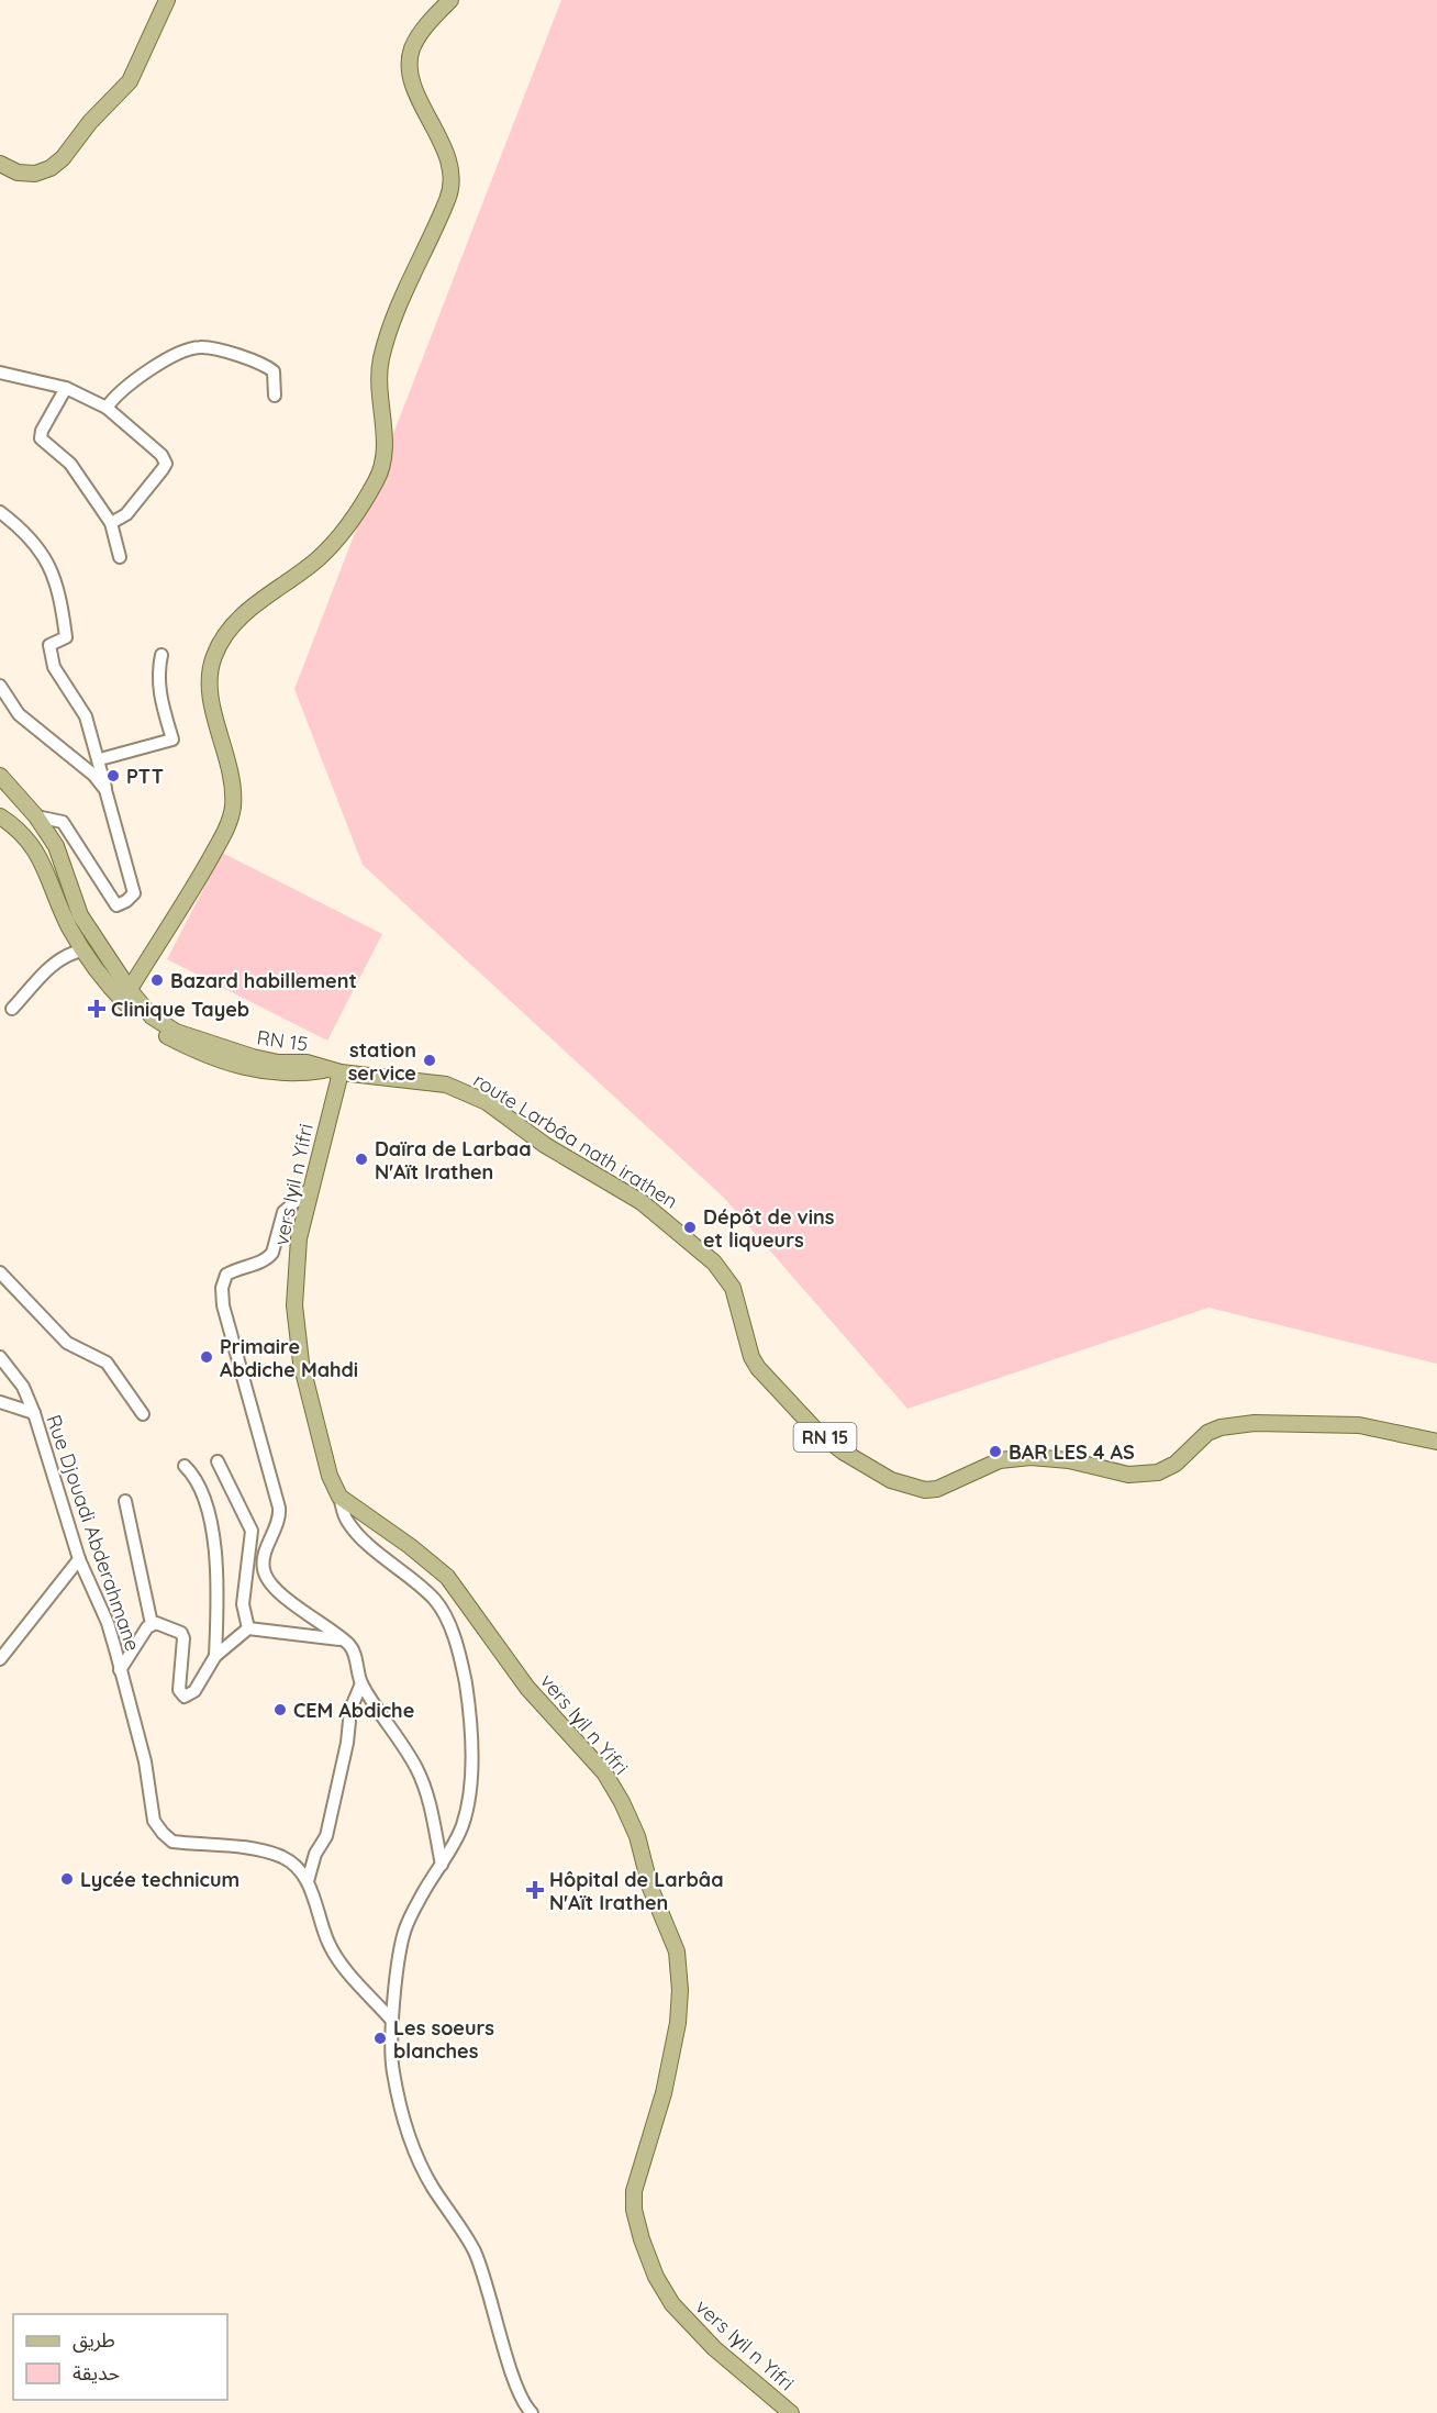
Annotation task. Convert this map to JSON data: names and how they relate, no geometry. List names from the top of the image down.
{
  "streets": {
    "main road": ["RN 15", "route Larbâa nath irathen", "vers Iγil n Yifri"],
    "street": ["Rue Djouadi Abderahmane"]
  },
  "crossings": [
    ["RN 15", "route Larbâa nath irathen"],
    ["RN 15", "vers Iγil n Yifri"],
    ["route Larbâa nath irathen", "vers Iγil n Yifri"]
  ],
  "places": {
    "other": [
      "PTT",
      "Bazard habillement",
      "station service",
      "Daïra de Larbaa N'Aït Irathen",
      "Dépôt de vins et liqueurs",
      "Primaire Abdiche Mahdi",
      "BAR LES 4 AS",
      "CEM Abdiche",
      "Lycée technicum",
      "Les soeurs blanches"
    ],
    "health": ["Clinique Tayeb", "Hôpital de Larbâa N'Aït Irathen"]
  },
  "legend": ["طريق", "حديقة"]
}
